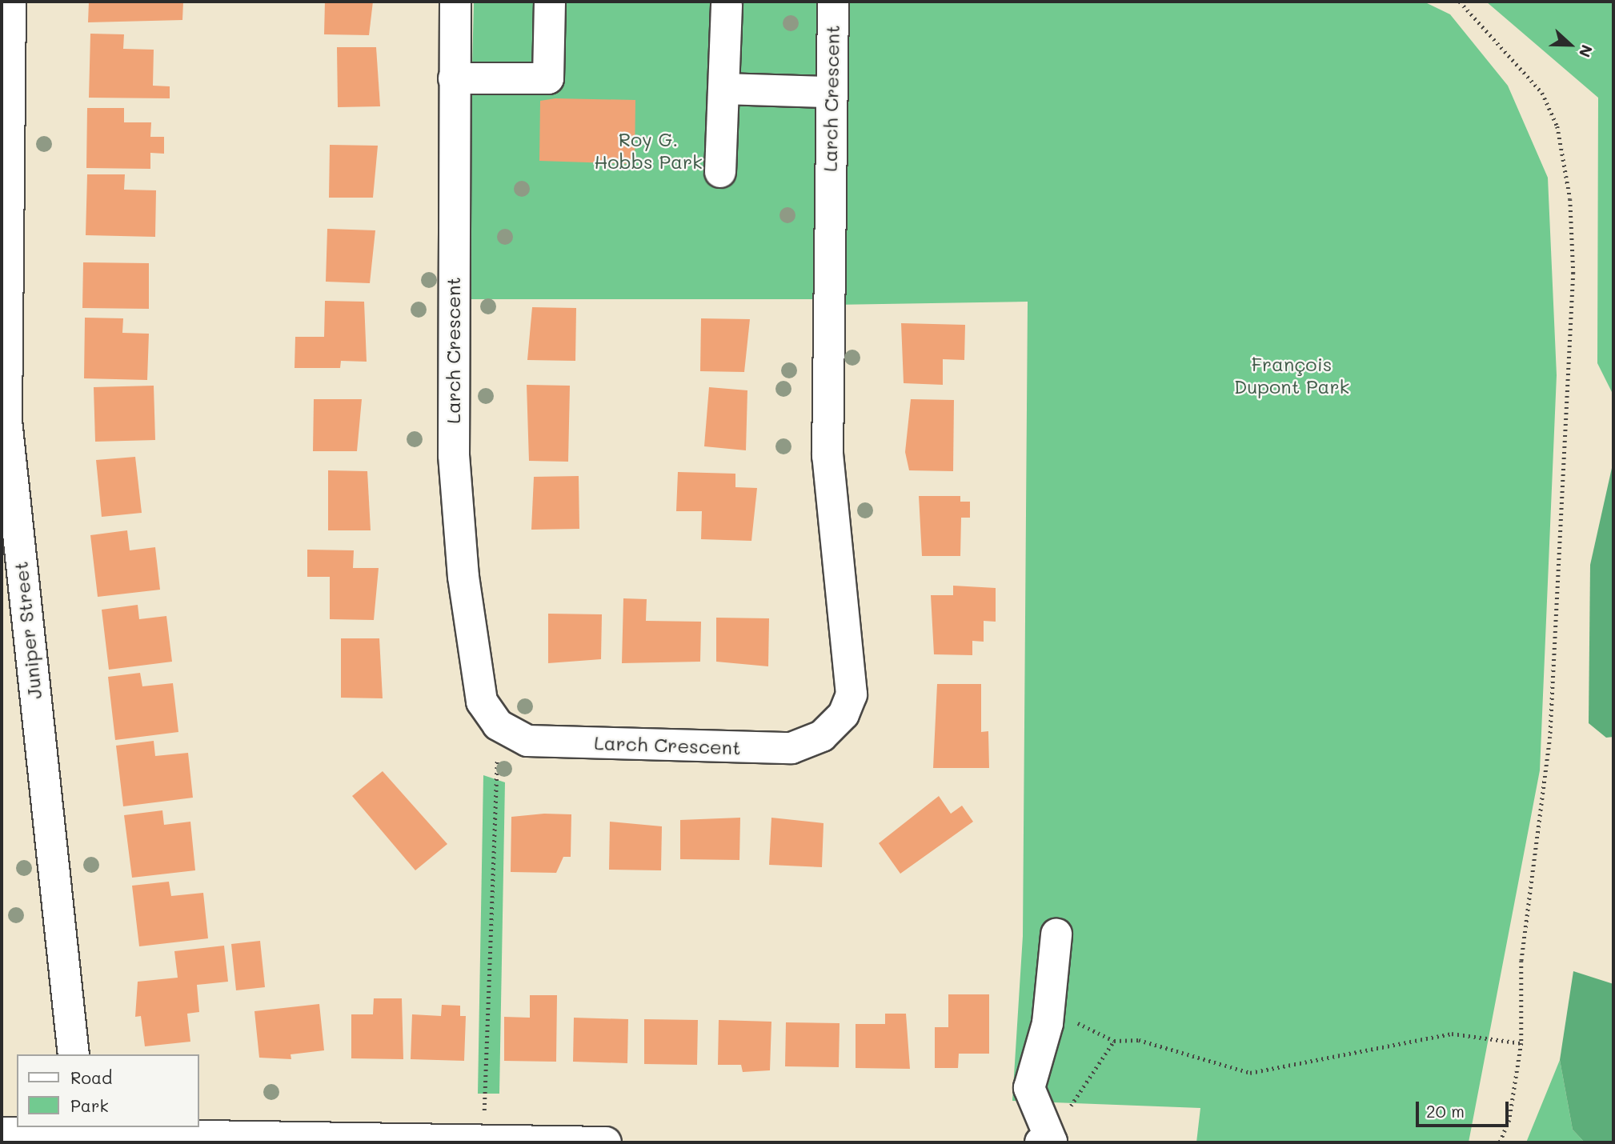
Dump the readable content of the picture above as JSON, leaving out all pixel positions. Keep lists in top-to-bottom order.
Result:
{
  "streets": {
    "street": ["Larch Crescent", "Juniper Street"]
  },
  "parks": ["Roy G. Hobbs Park", "François Dupont Park"],
  "legend": ["Road", "Park"],
  "scale_bar": "20 m",
  "north": "right"
}
